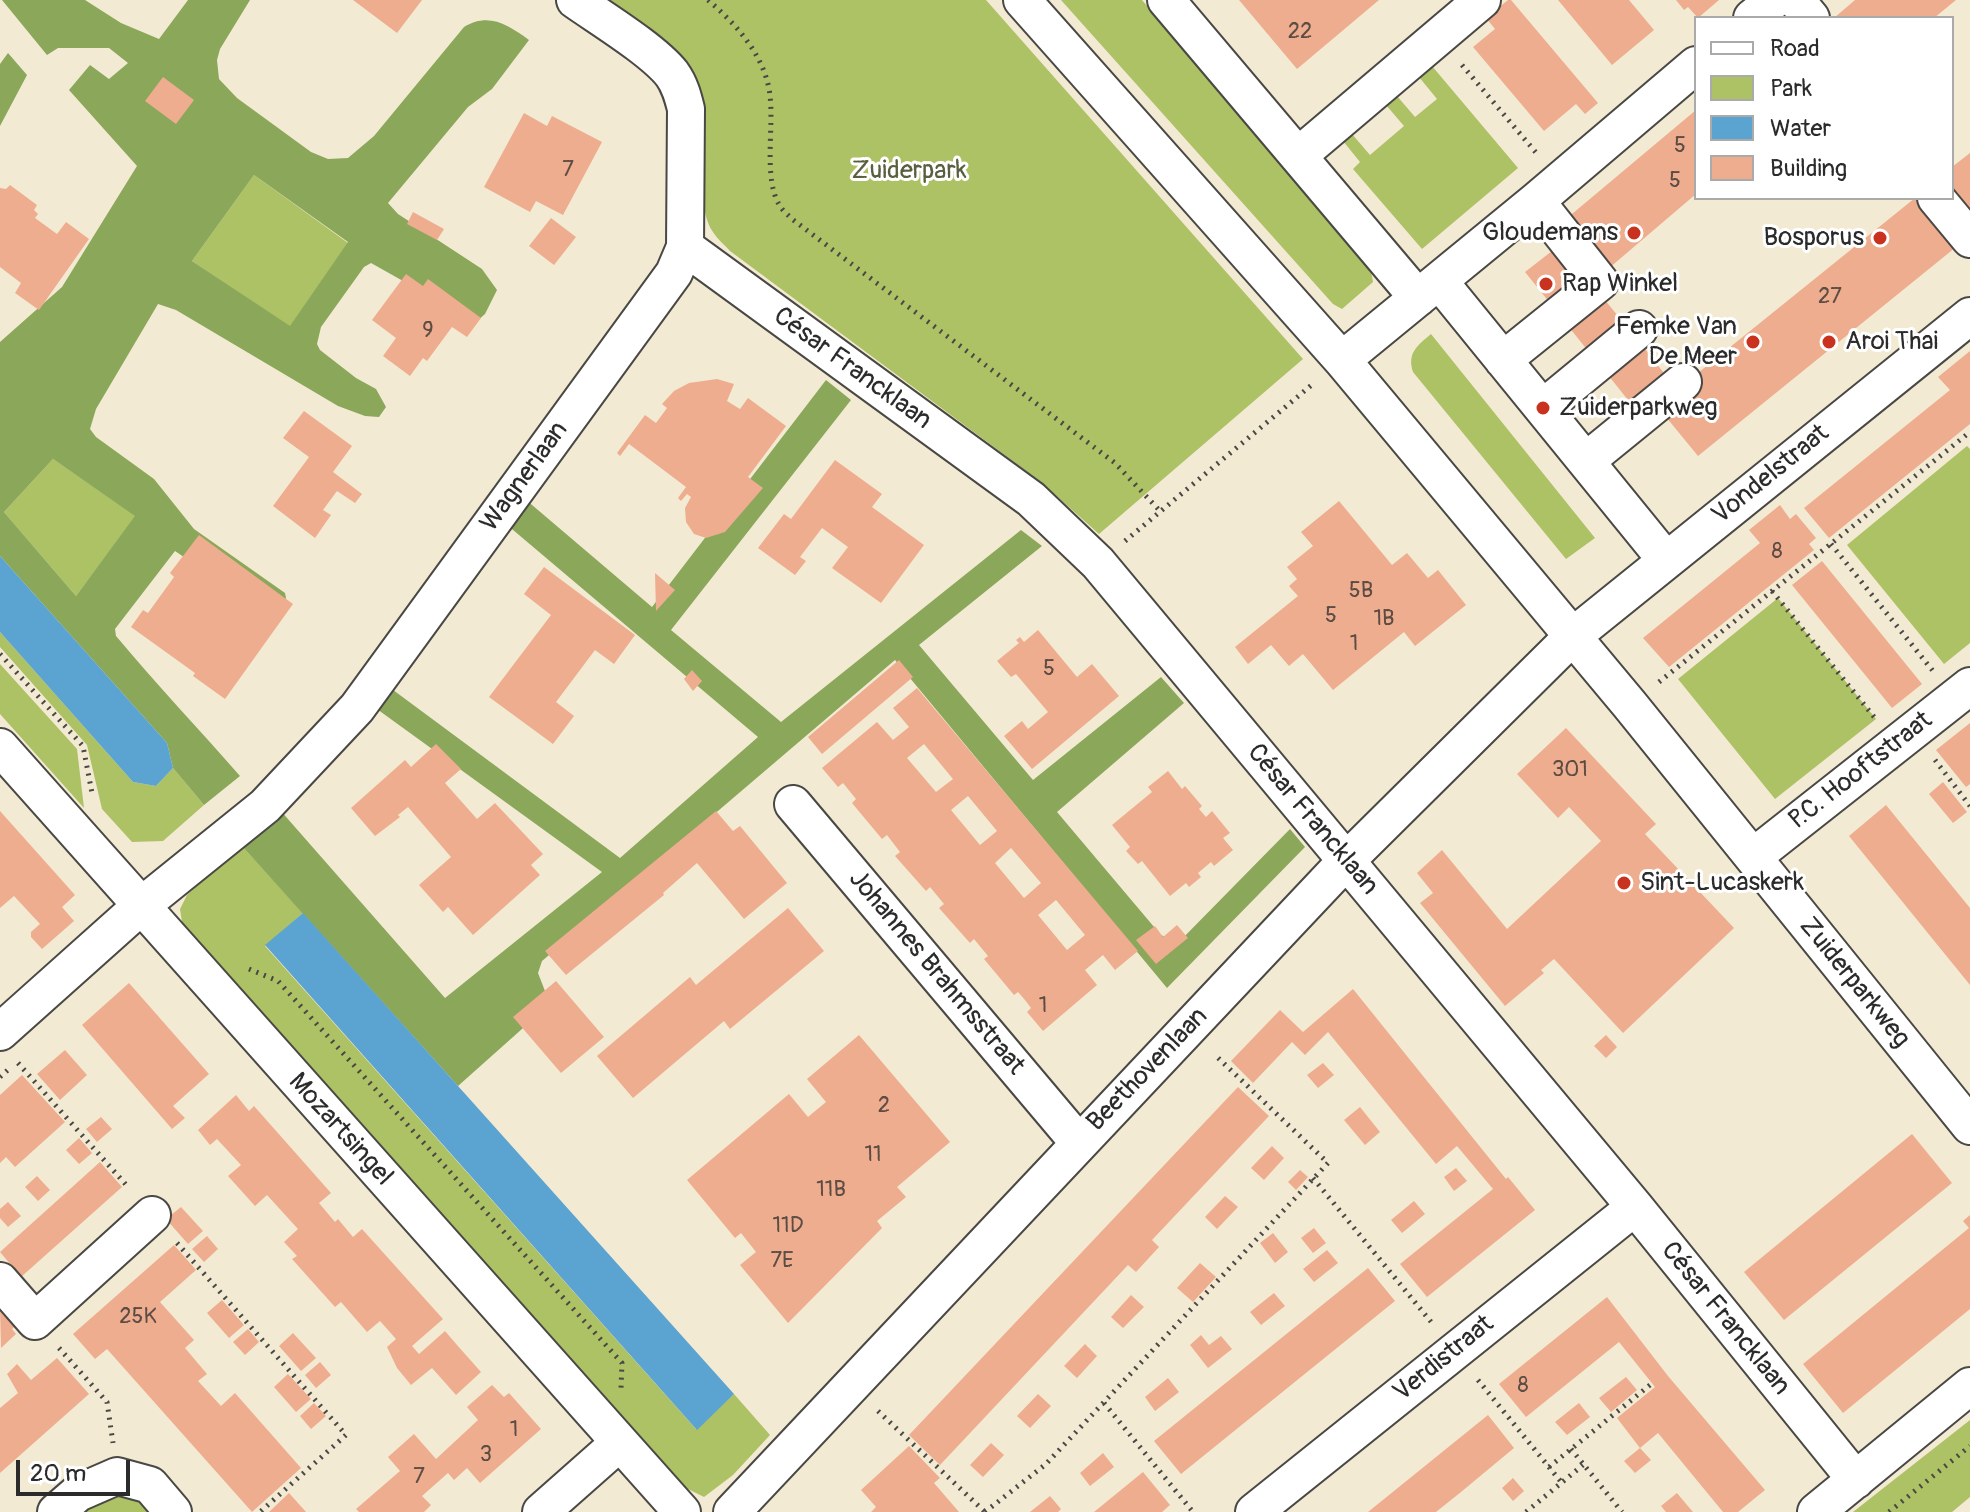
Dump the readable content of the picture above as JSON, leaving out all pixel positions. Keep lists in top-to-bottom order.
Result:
{
  "streets": {
    "street": [
      "César Francklaan",
      "Vondelstraat",
      "Wagnerlaan",
      "P.C. Hooftstraat",
      "Johannes Brahmsstraat",
      "Zuiderparkweg",
      "Beethovenlaan",
      "Mozartsingel",
      "Verdistraat"
    ]
  },
  "crossings": [
    ["César Francklaan", "Wagnerlaan"],
    ["César Francklaan", "Beethovenlaan"],
    ["César Francklaan", "Verdistraat"],
    ["Vondelstraat", "Zuiderparkweg"],
    ["Vondelstraat", "Beethovenlaan"],
    ["Wagnerlaan", "Mozartsingel"],
    ["P.C. Hooftstraat", "Zuiderparkweg"],
    ["Johannes Brahmsstraat", "Beethovenlaan"],
    ["Zuiderparkweg", "Beethovenlaan"]
  ],
  "parks": ["Zuiderpark"],
  "places": [
    "Gloudemans",
    "Bosporus",
    "Rap Winkel",
    "Femke Van De Meer",
    "Aroi Thai",
    "Zuiderparkweg",
    "Sint-Lucaskerk"
  ],
  "house_numbers": [
    "22",
    "5",
    "7",
    "5",
    "27",
    "9",
    "8",
    "5B",
    "5",
    "1B",
    "1",
    "5",
    "301",
    "1",
    "2",
    "11",
    "11B",
    "11D",
    "7E",
    "25K",
    "8",
    "1",
    "3",
    "7"
  ],
  "legend": [
    "Road",
    "Park",
    "Water",
    "Building"
  ],
  "scale_bar": "20 m"
}
